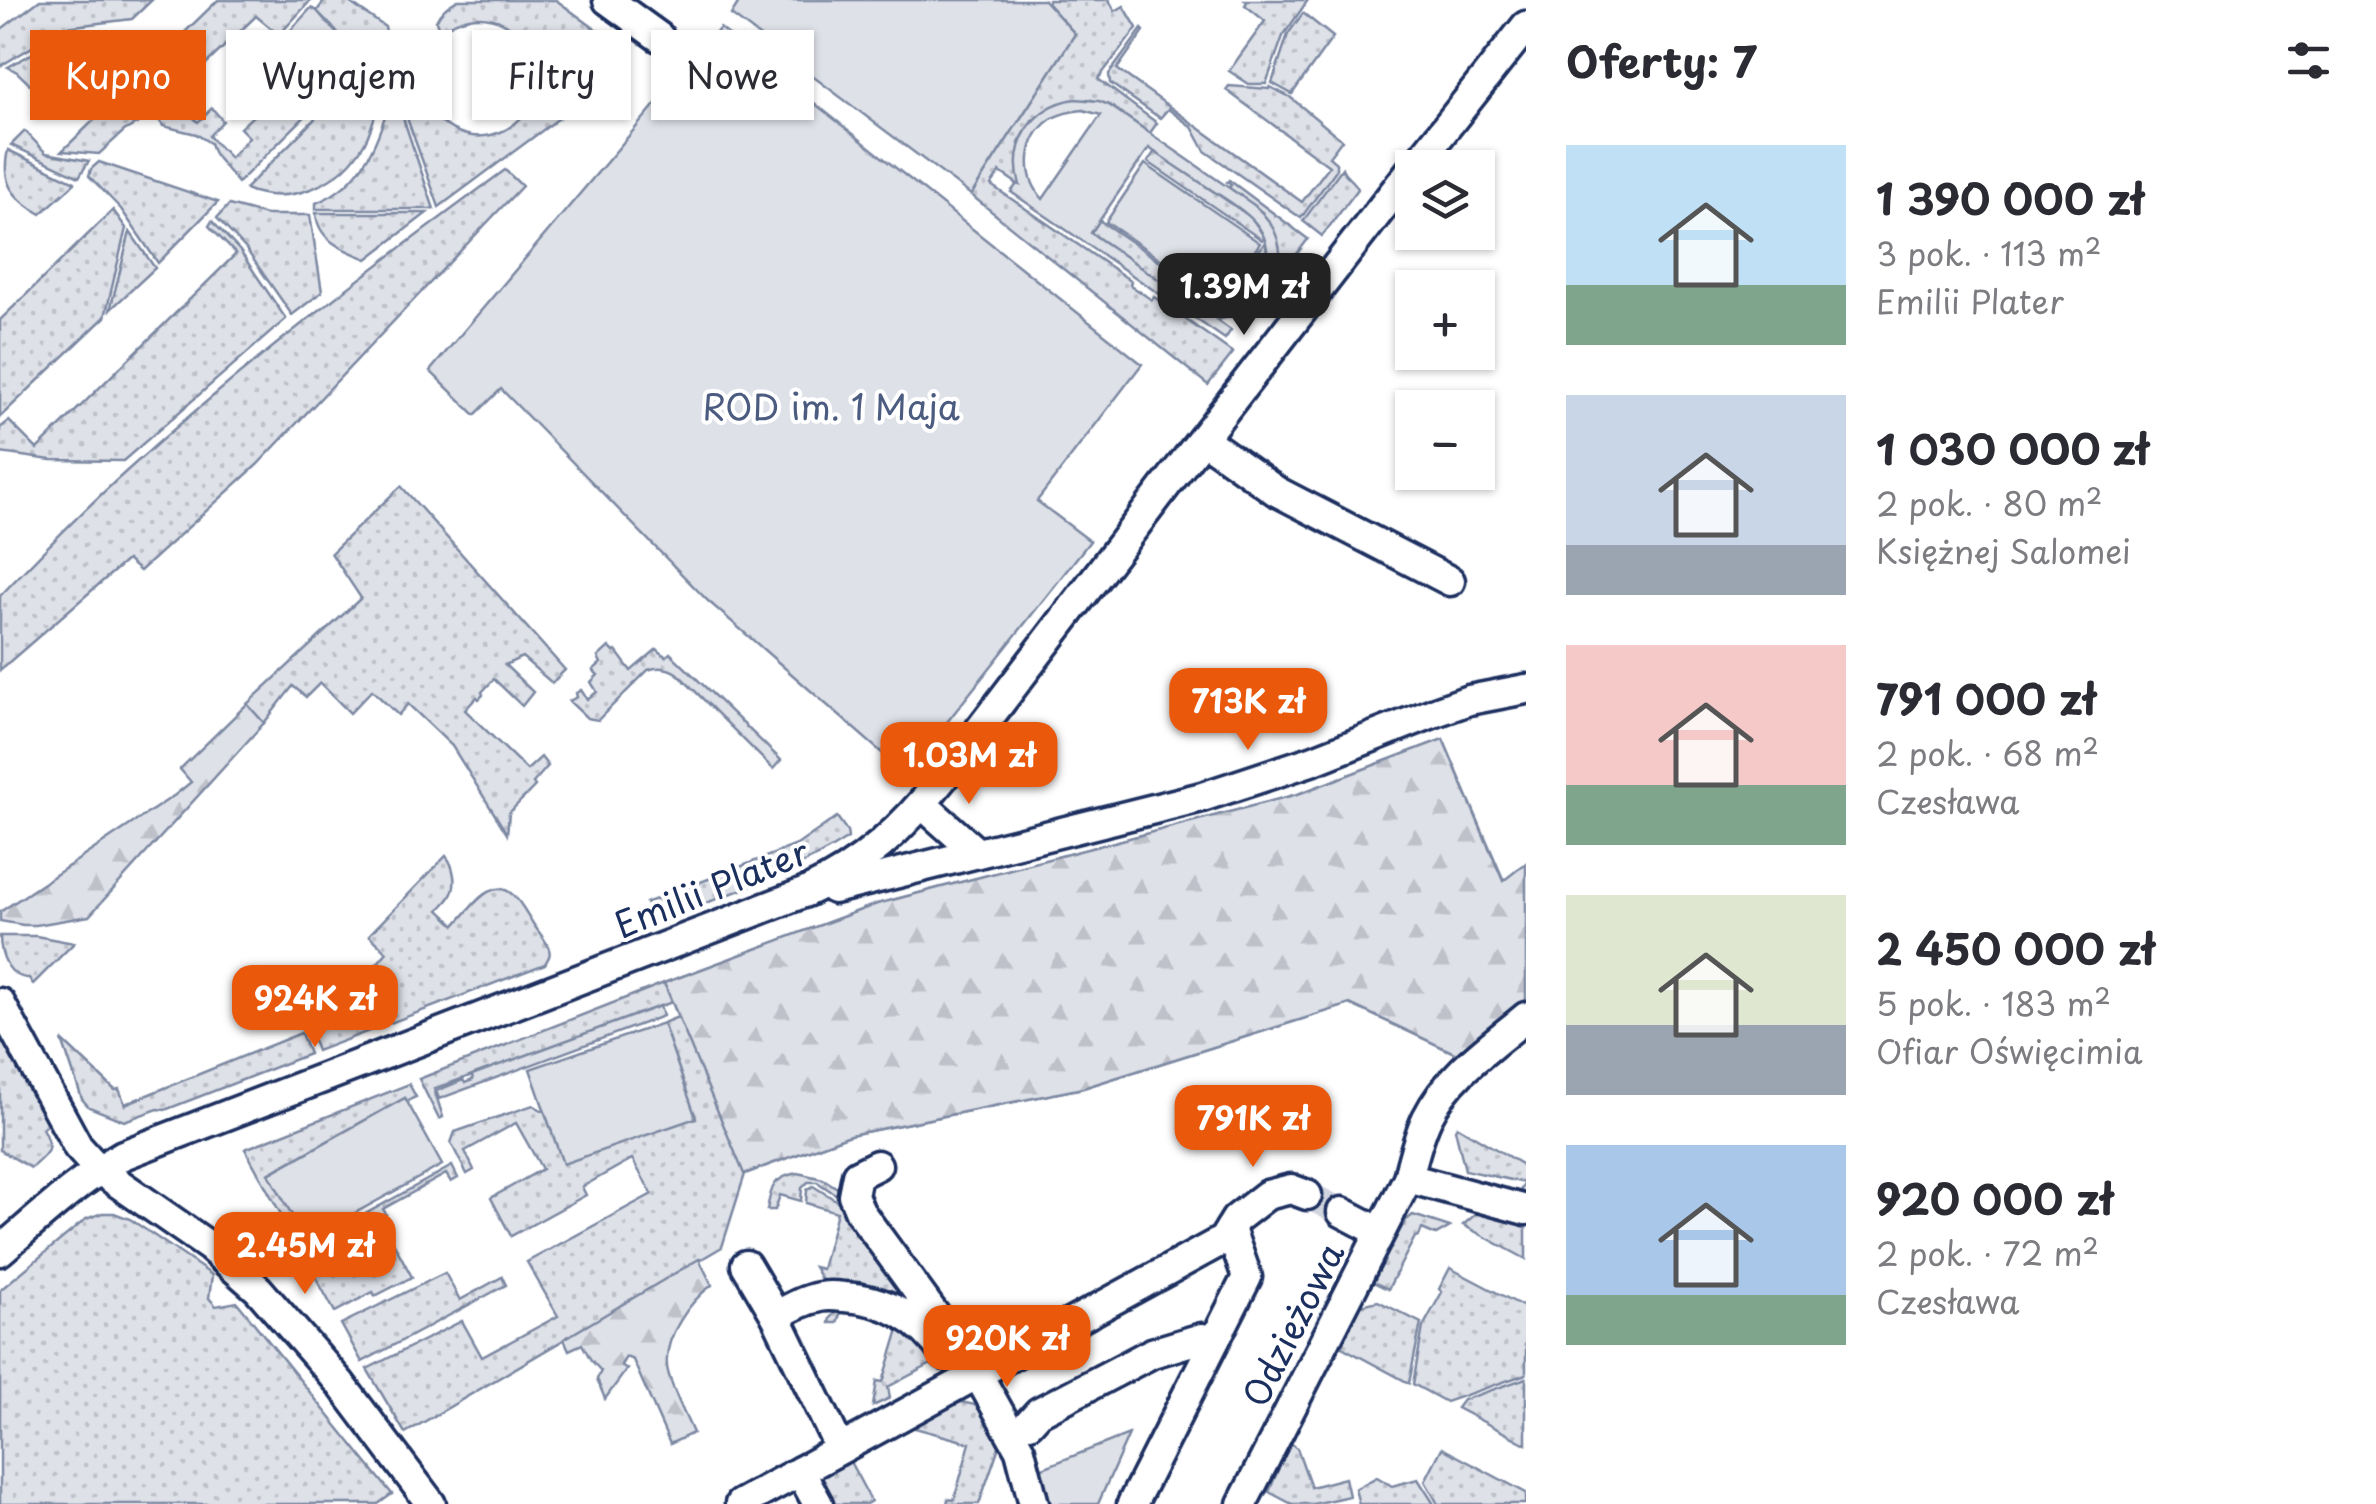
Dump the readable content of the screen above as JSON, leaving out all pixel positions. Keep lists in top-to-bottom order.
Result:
{
  "streets": {
    "street": ["Emilii Plater", "Odzieżowa"]
  },
  "parks": ["ROD im. 1 Maja"],
  "page": {
    "heading": "Oferty: 7",
    "chip": [
      "Kupno",
      "Wynajem",
      "Filtry",
      "Nowe"
    ],
    "list": [
      {
        "name": "1 390 000 zł",
        "note": "3 pok. · 113 m² · Emilii Plater"
      },
      {
        "name": "1 030 000 zł",
        "note": "2 pok. · 80 m² · Księżnej Salomei"
      },
      {
        "name": "791 000 zł",
        "note": "2 pok. · 68 m² · Czesława"
      },
      {
        "name": "2 450 000 zł",
        "note": "5 pok. · 183 m² · Ofiar Oświęcimia"
      },
      {
        "name": "920 000 zł",
        "note": "2 pok. · 72 m² · Czesława"
      }
    ],
    "map_buttons": ["+", "−"],
    "price": [
      "1.39M zł",
      "713K zł",
      "1.03M zł",
      "924K zł",
      "791K zł",
      "2.45M zł",
      "920K zł"
    ]
  }
}
